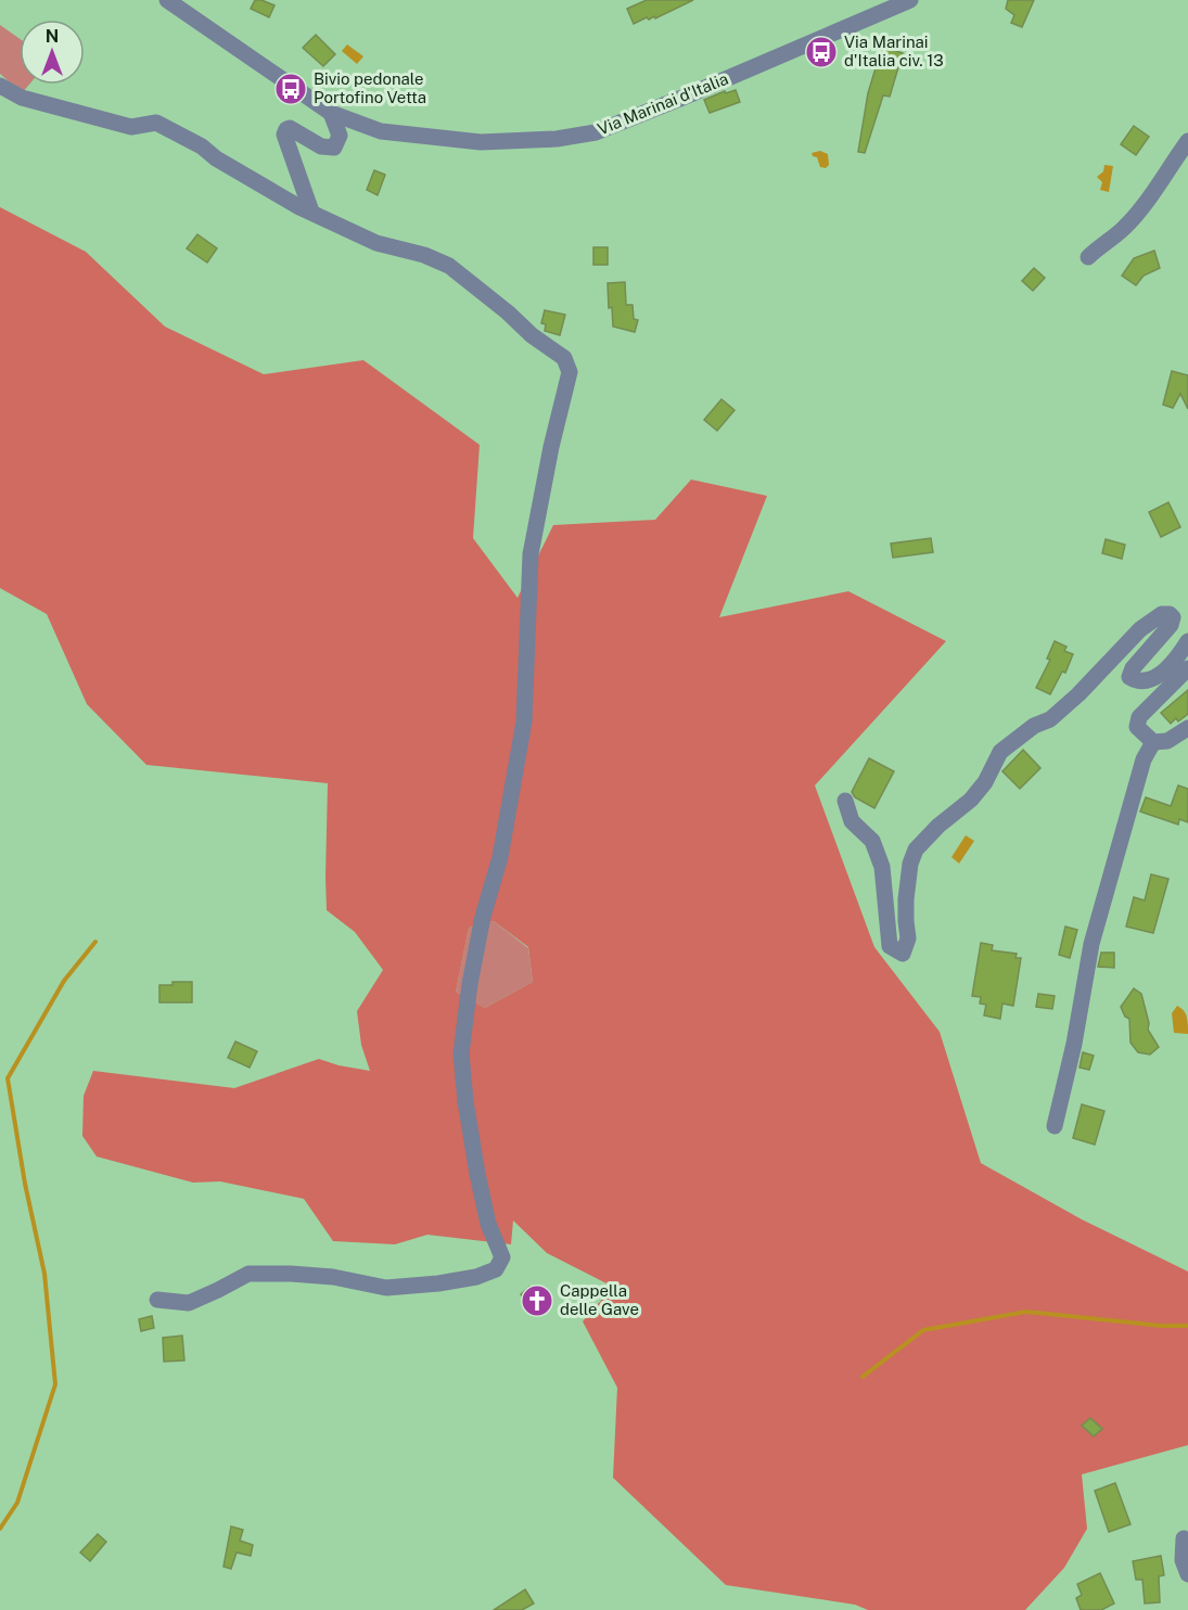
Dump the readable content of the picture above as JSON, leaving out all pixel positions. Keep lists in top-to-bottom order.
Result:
{
  "streets": {
    "street": ["Via Marinai d'Italia"]
  },
  "places": {
    "bus stop": ["Via Marinai d'Italia civ. 13", "Bivio pedonale Portofino Vetta"],
    "church": ["Cappella delle Gave"]
  },
  "north": "top"
}
